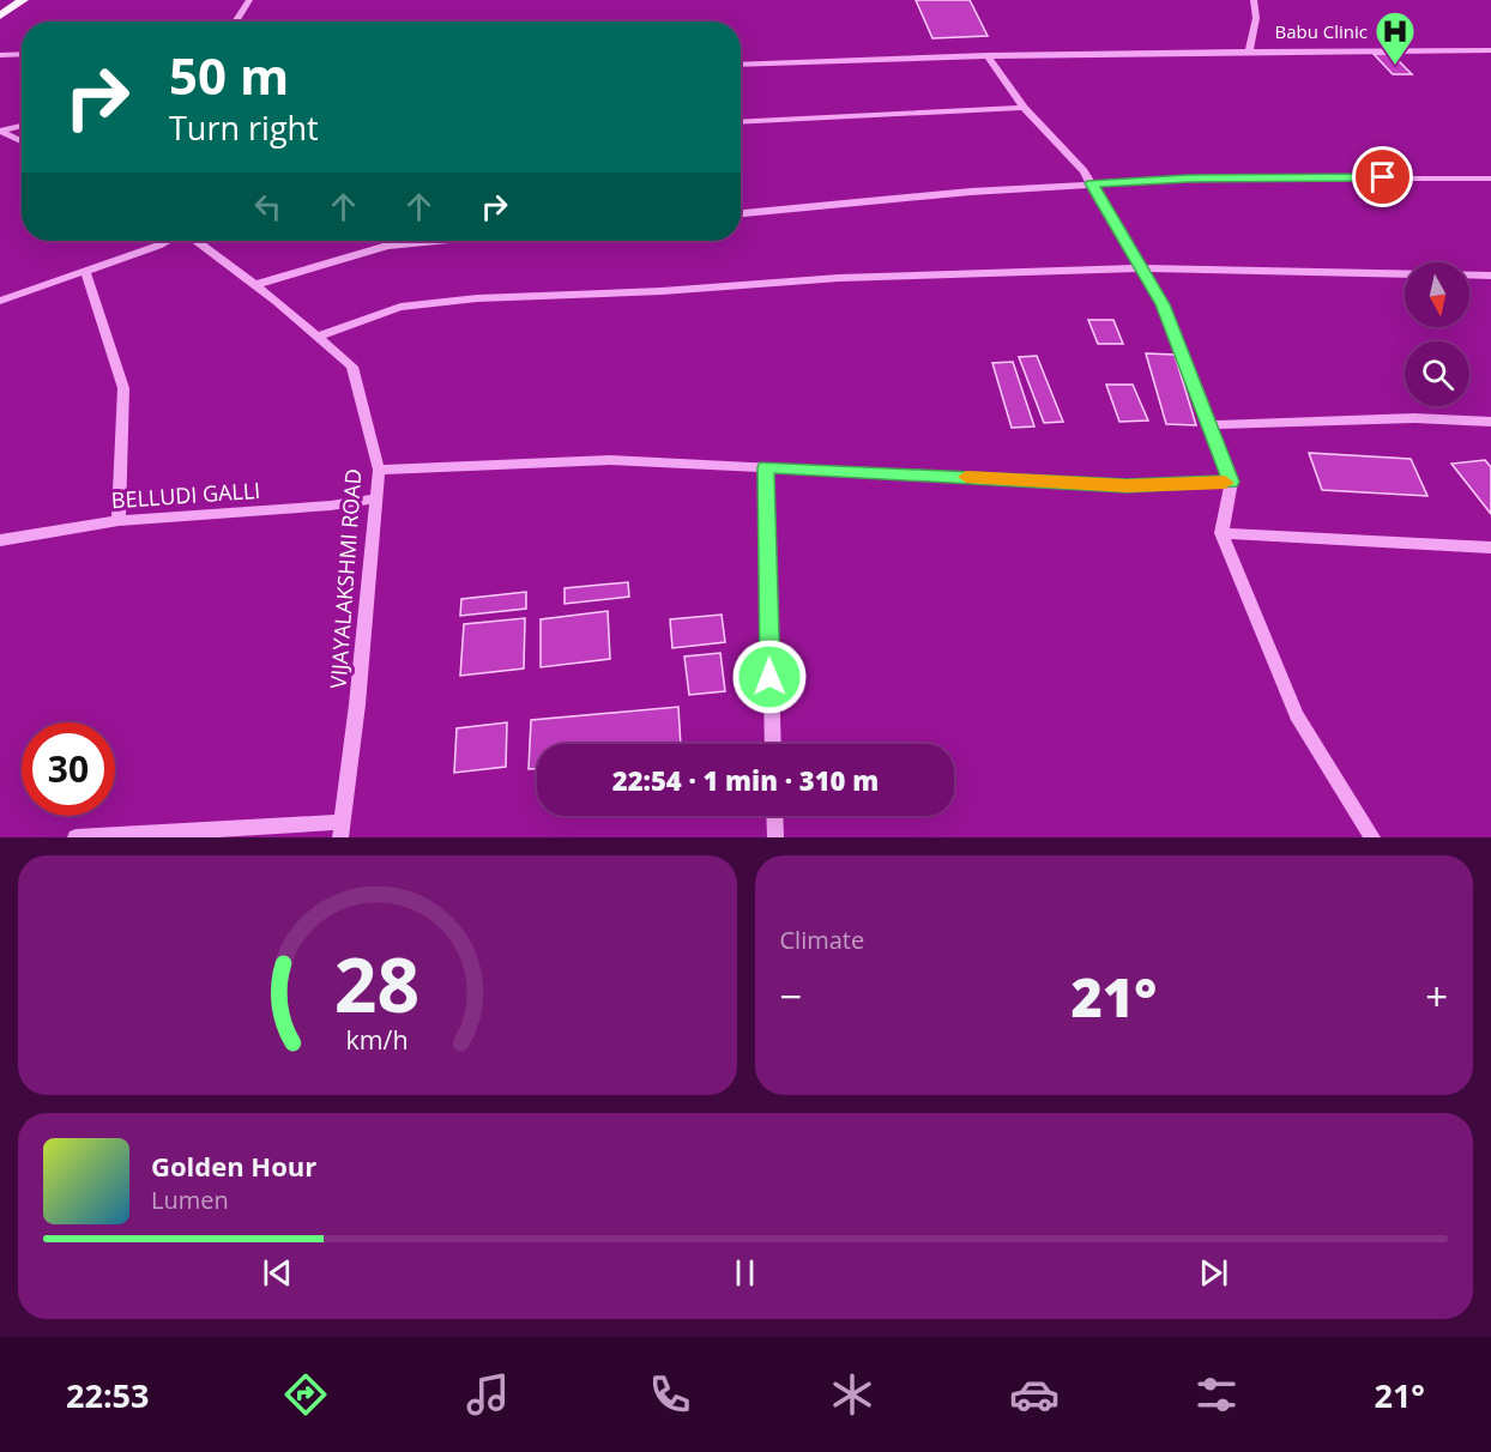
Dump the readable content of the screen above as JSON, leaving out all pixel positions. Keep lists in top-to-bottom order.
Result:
{
  "streets": {
    "street": ["BELLUDI GALLI", "VIJAYALAKSHMI ROAD"]
  },
  "crossings": [
    ["BELLUDI GALLI", "VIJAYALAKSHMI ROAD"]
  ],
  "places": {
    "hospital": ["Babu Clinic"]
  },
  "north": "bottom",
  "page": {
    "turn": ["50 m", "Turn right"],
    "limit": "30",
    "trip": "22:54 · 1 min · 310 m",
    "tile": "Climate",
    "heat": ["−", "21°", "+"],
    "song": ["Golden Hour", "Lumen"],
    "tabs": ["22:53", "21°"],
    "gauge": ["28", "km/h"]
  }
}
